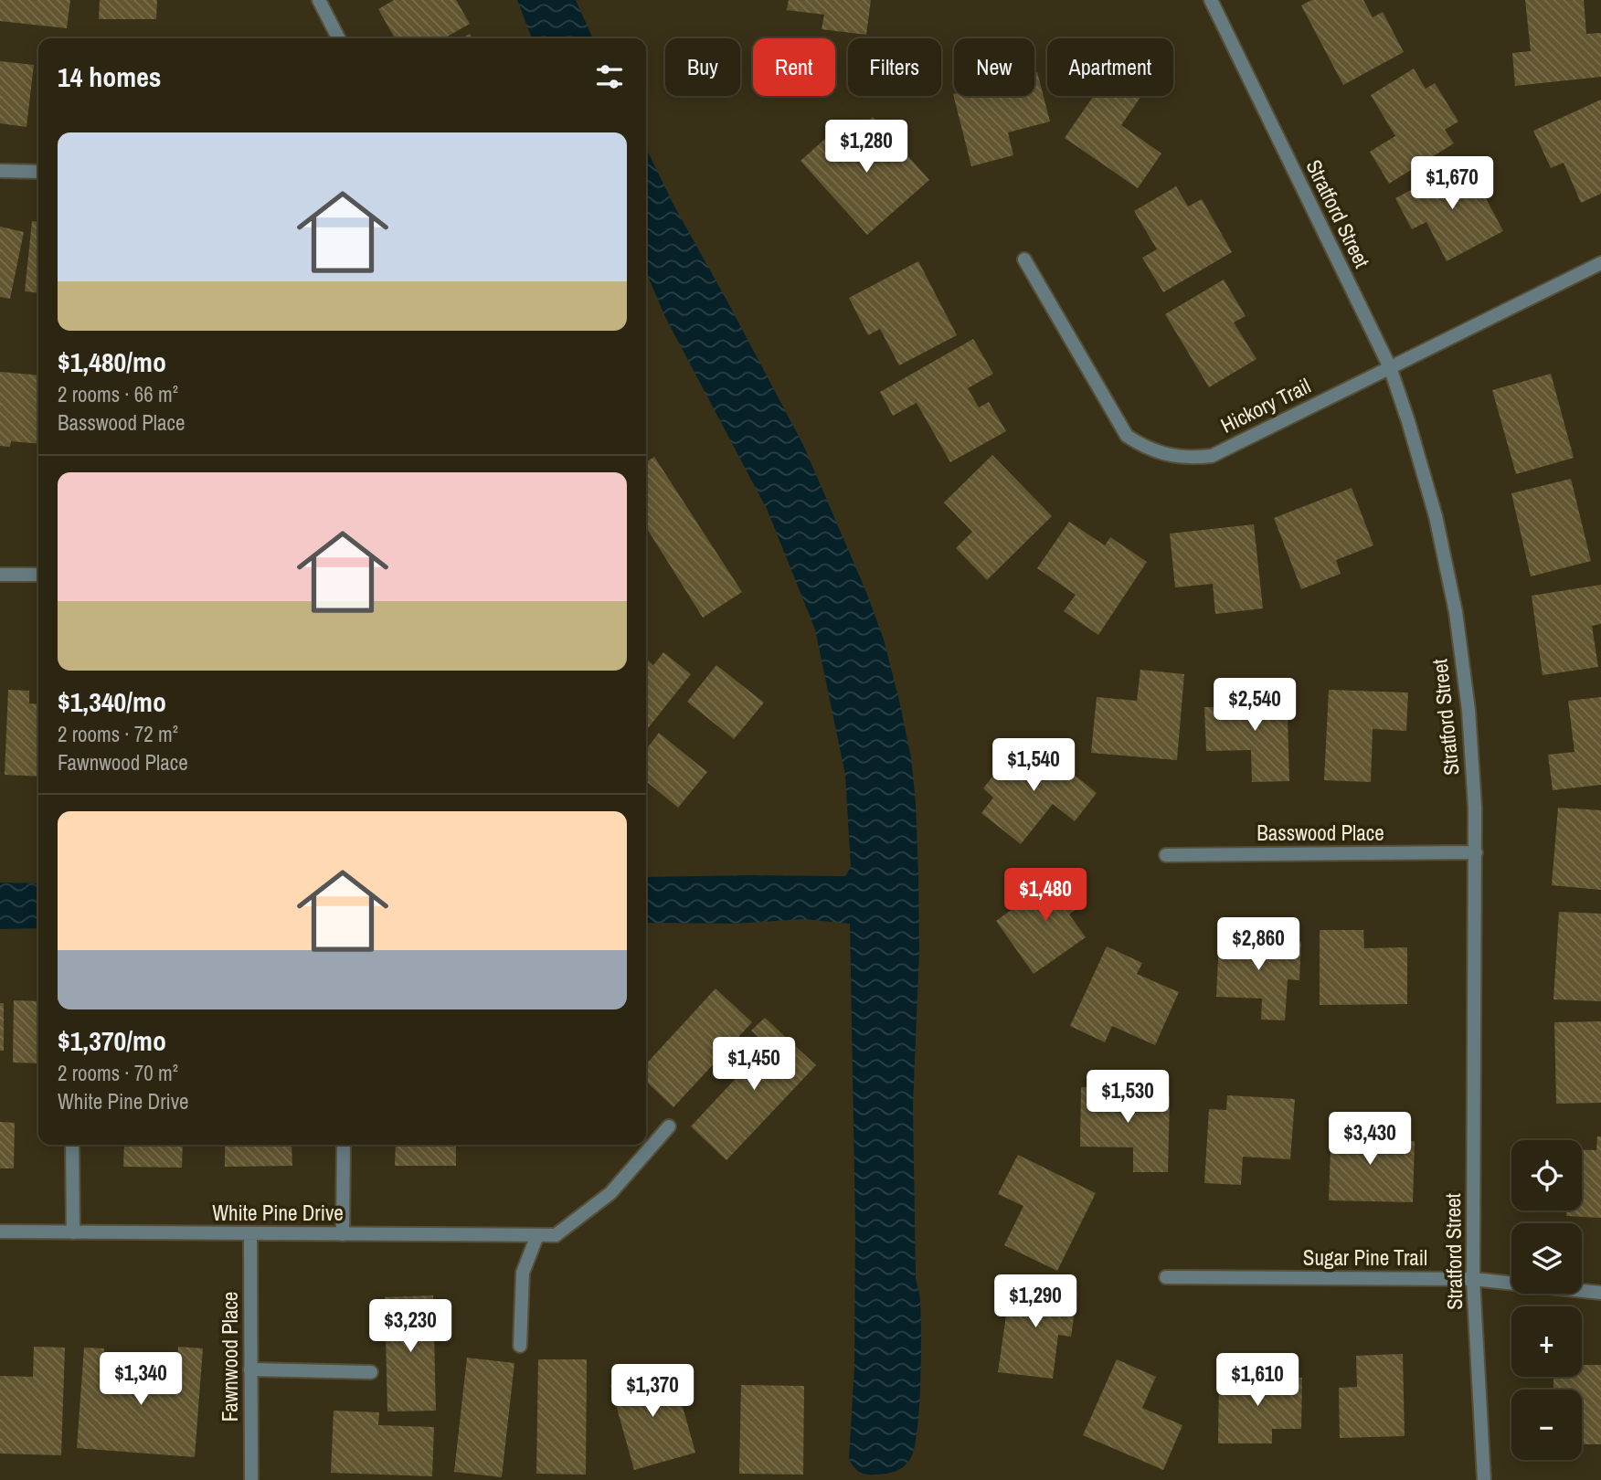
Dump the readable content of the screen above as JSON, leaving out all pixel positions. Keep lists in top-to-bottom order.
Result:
{
  "streets": {
    "street": [
      "Stratford Street",
      "Hickory Trail",
      "Basswood Place",
      "White Pine Drive",
      "Sugar Pine Trail",
      "Fawnwood Place"
    ]
  },
  "crossings": [
    ["Stratford Street", "Hickory Trail"],
    ["Stratford Street", "Basswood Place"],
    ["Stratford Street", "Sugar Pine Trail"],
    ["White Pine Drive", "Fawnwood Place"]
  ],
  "page": {
    "chip": [
      "Buy",
      "Rent",
      "Filters",
      "New",
      "Apartment"
    ],
    "heading": "14 homes",
    "list": [
      {
        "name": "$1,480/mo",
        "note": "2 rooms · 66 m² · Basswood Place"
      },
      {
        "name": "$1,340/mo",
        "note": "2 rooms · 72 m² · Fawnwood Place"
      },
      {
        "name": "$1,370/mo",
        "note": "2 rooms · 70 m² · White Pine Drive"
      }
    ],
    "price": [
      "$1,280",
      "$1,670",
      "$2,540",
      "$1,540",
      "$1,480",
      "$2,860",
      "$1,450",
      "$1,530",
      "$3,430",
      "$1,290",
      "$3,230",
      "$1,340",
      "$1,610",
      "$1,370"
    ],
    "map_buttons": ["+", "−"]
  }
}
